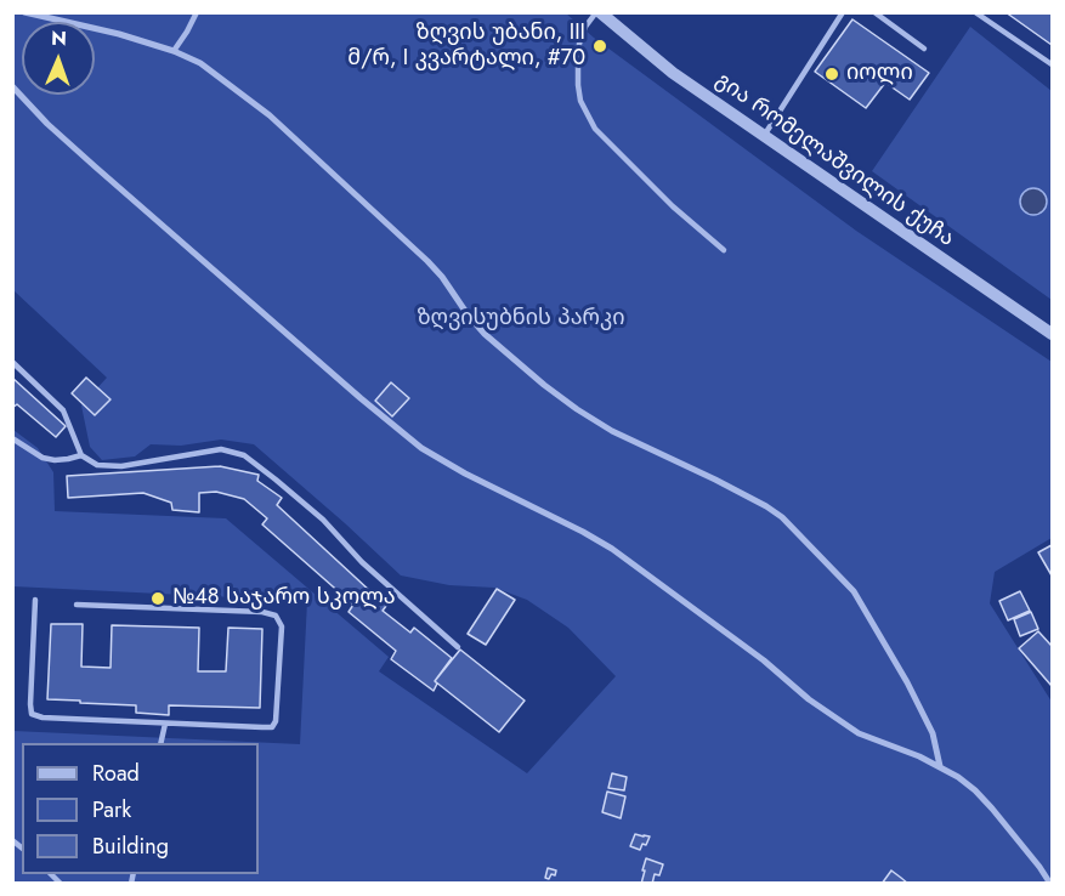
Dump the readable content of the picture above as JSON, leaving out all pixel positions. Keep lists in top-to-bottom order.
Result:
{
  "streets": {
    "street": ["გია რომელაშვილის ქუჩა"]
  },
  "parks": ["ზღვისუბნის პარკი"],
  "places": ["ზღვის უბანი, III მ/რ, I კვარტალი, #70", "იოლი", "№48 საჯარო სკოლა"],
  "legend": ["Road", "Park", "Building"],
  "north": "top"
}
